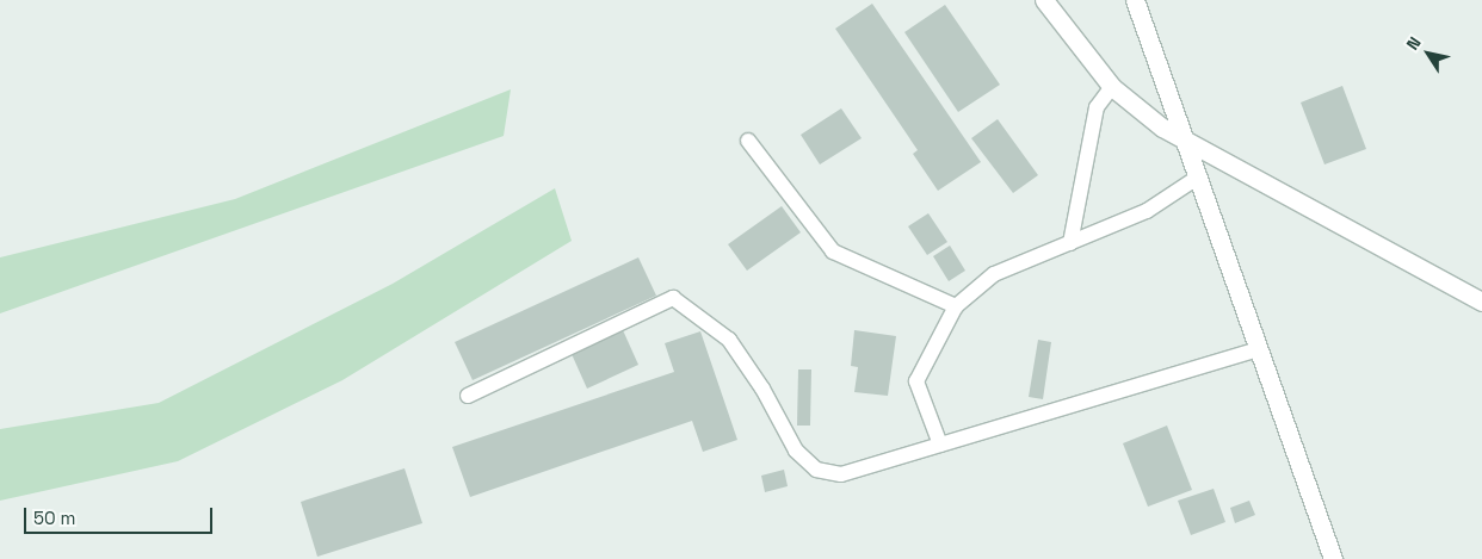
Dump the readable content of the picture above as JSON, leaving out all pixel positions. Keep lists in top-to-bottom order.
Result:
{
  "scale_bar": "50 m",
  "north": "top left"
}
